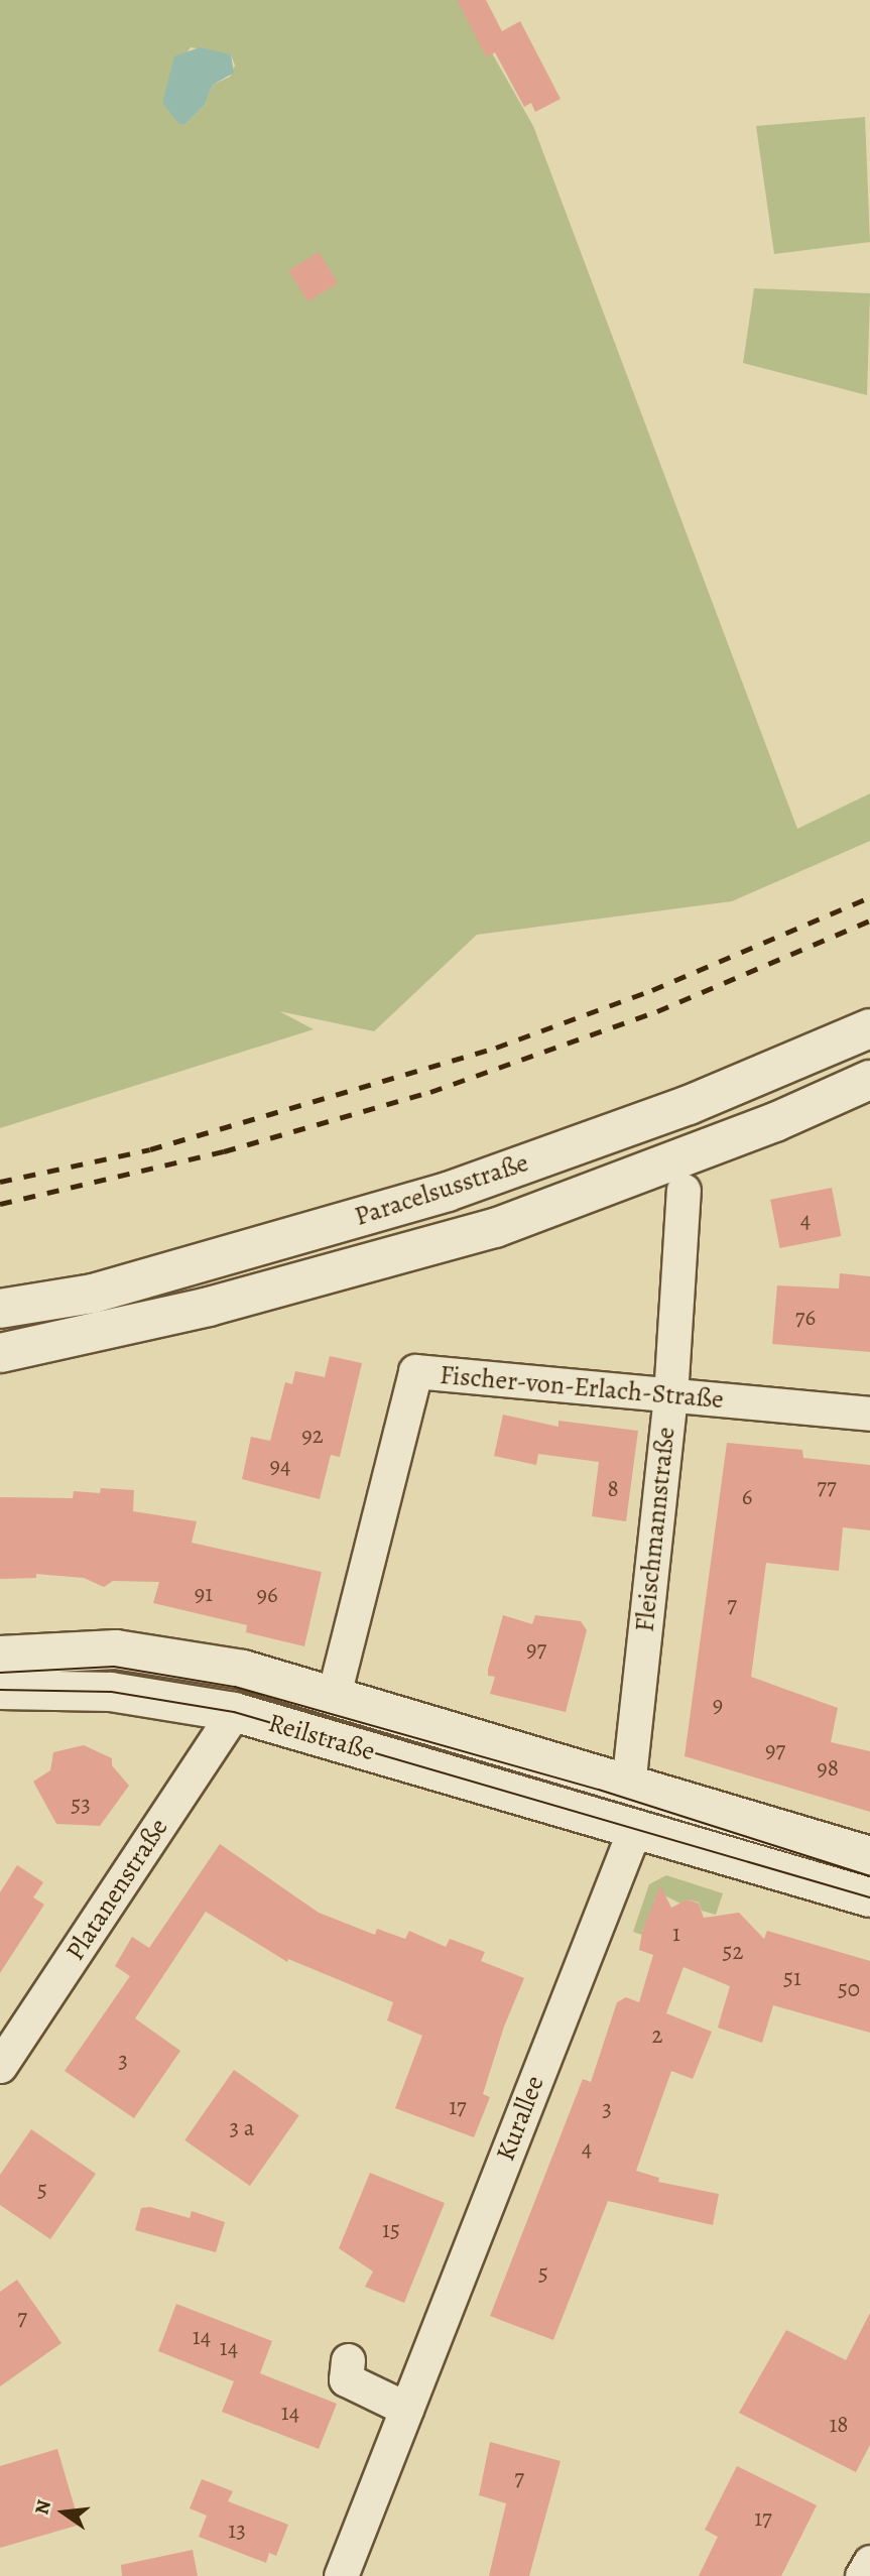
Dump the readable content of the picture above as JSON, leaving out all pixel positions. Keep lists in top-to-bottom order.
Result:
{
  "streets": {
    "street": [
      "Paracelsusstraße",
      "Fischer-von-Erlach-Straße",
      "Fleischmannstraße",
      "Reilstraße",
      "Platanenstraße",
      "Kurallee"
    ]
  },
  "crossings": [
    ["Paracelsusstraße", "Fleischmannstraße"],
    ["Fischer-von-Erlach-Straße", "Fleischmannstraße"],
    ["Fischer-von-Erlach-Straße", "Reilstraße"],
    ["Fleischmannstraße", "Reilstraße"],
    ["Reilstraße", "Platanenstraße"],
    ["Reilstraße", "Kurallee"]
  ],
  "house_numbers": [
    "4",
    "76",
    "92",
    "94",
    "77",
    "8",
    "6",
    "91",
    "96",
    "7",
    "97",
    "9",
    "97",
    "98",
    "53",
    "1",
    "52",
    "51",
    "50",
    "2",
    "3",
    "17",
    "3",
    "3 a",
    "4",
    "5",
    "15",
    "5",
    "7",
    "14",
    "14",
    "14",
    "18",
    "7",
    "17",
    "13"
  ],
  "north": "left"
}
